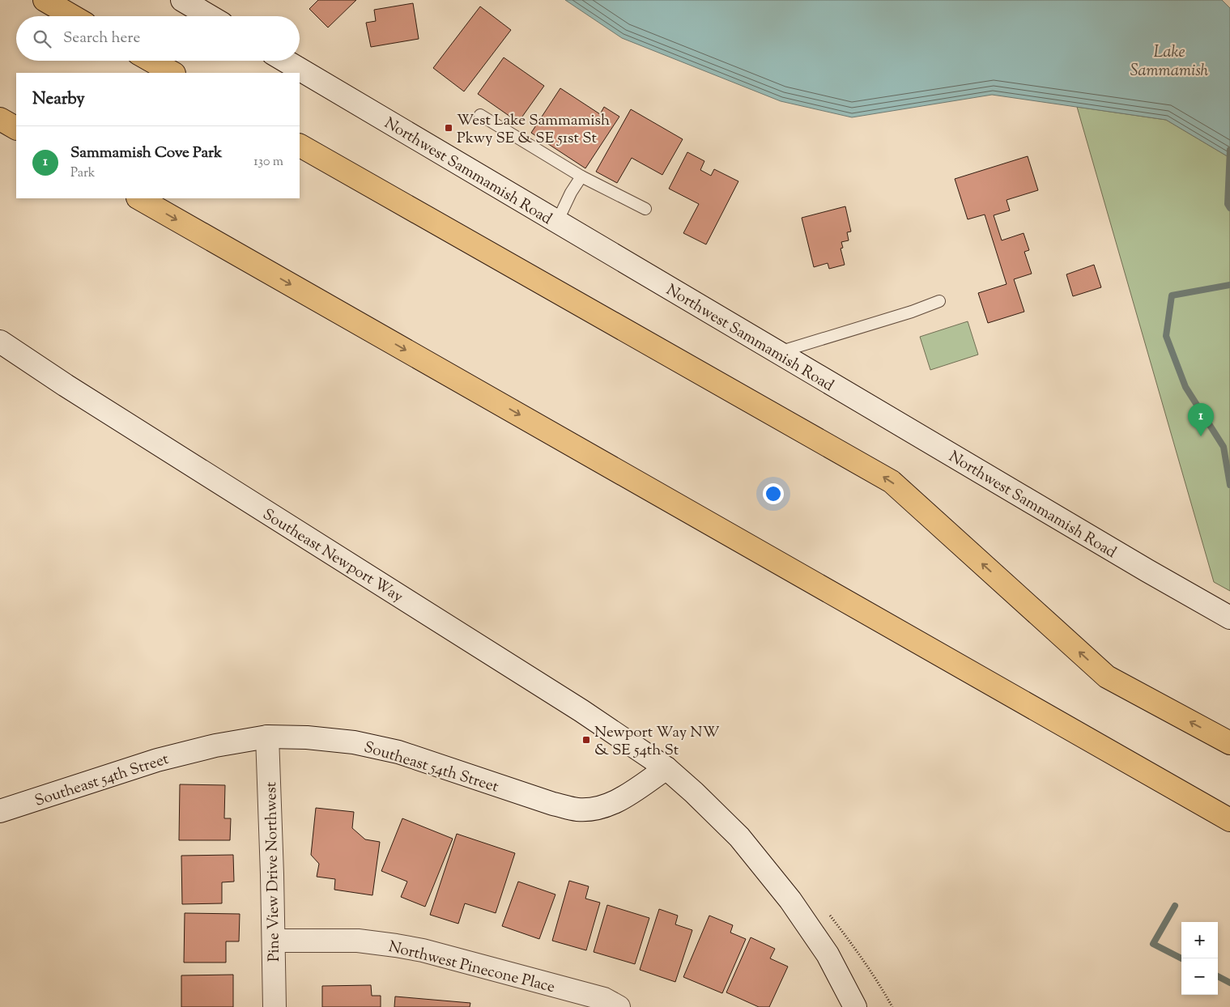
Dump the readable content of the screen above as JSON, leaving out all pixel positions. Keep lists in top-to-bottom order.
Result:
{
  "streets": {
    "street": [
      "Northwest Sammamish Road",
      "Southeast Newport Way",
      "Southeast 54th Street",
      "Pine View Drive Northwest",
      "Northwest Pinecone Place"
    ]
  },
  "crossings": [
    ["Southeast Newport Way", "Southeast 54th Street"],
    ["Southeast 54th Street", "Pine View Drive Northwest"],
    ["Pine View Drive Northwest", "Northwest Pinecone Place"]
  ],
  "water": ["Lake Sammamish"],
  "places": {
    "transit": ["West Lake Sammamish Pkwy SE & SE 51st St", "Newport Way NW & SE 54th St"]
  },
  "page": {
    "search": "Search here",
    "heading": "Nearby",
    "list": [
      {
        "mark": "1",
        "name": "Sammamish Cove Park",
        "note": "Park",
        "value": "130 m"
      }
    ],
    "pins": "1",
    "map_buttons": ["+", "−"]
  }
}
